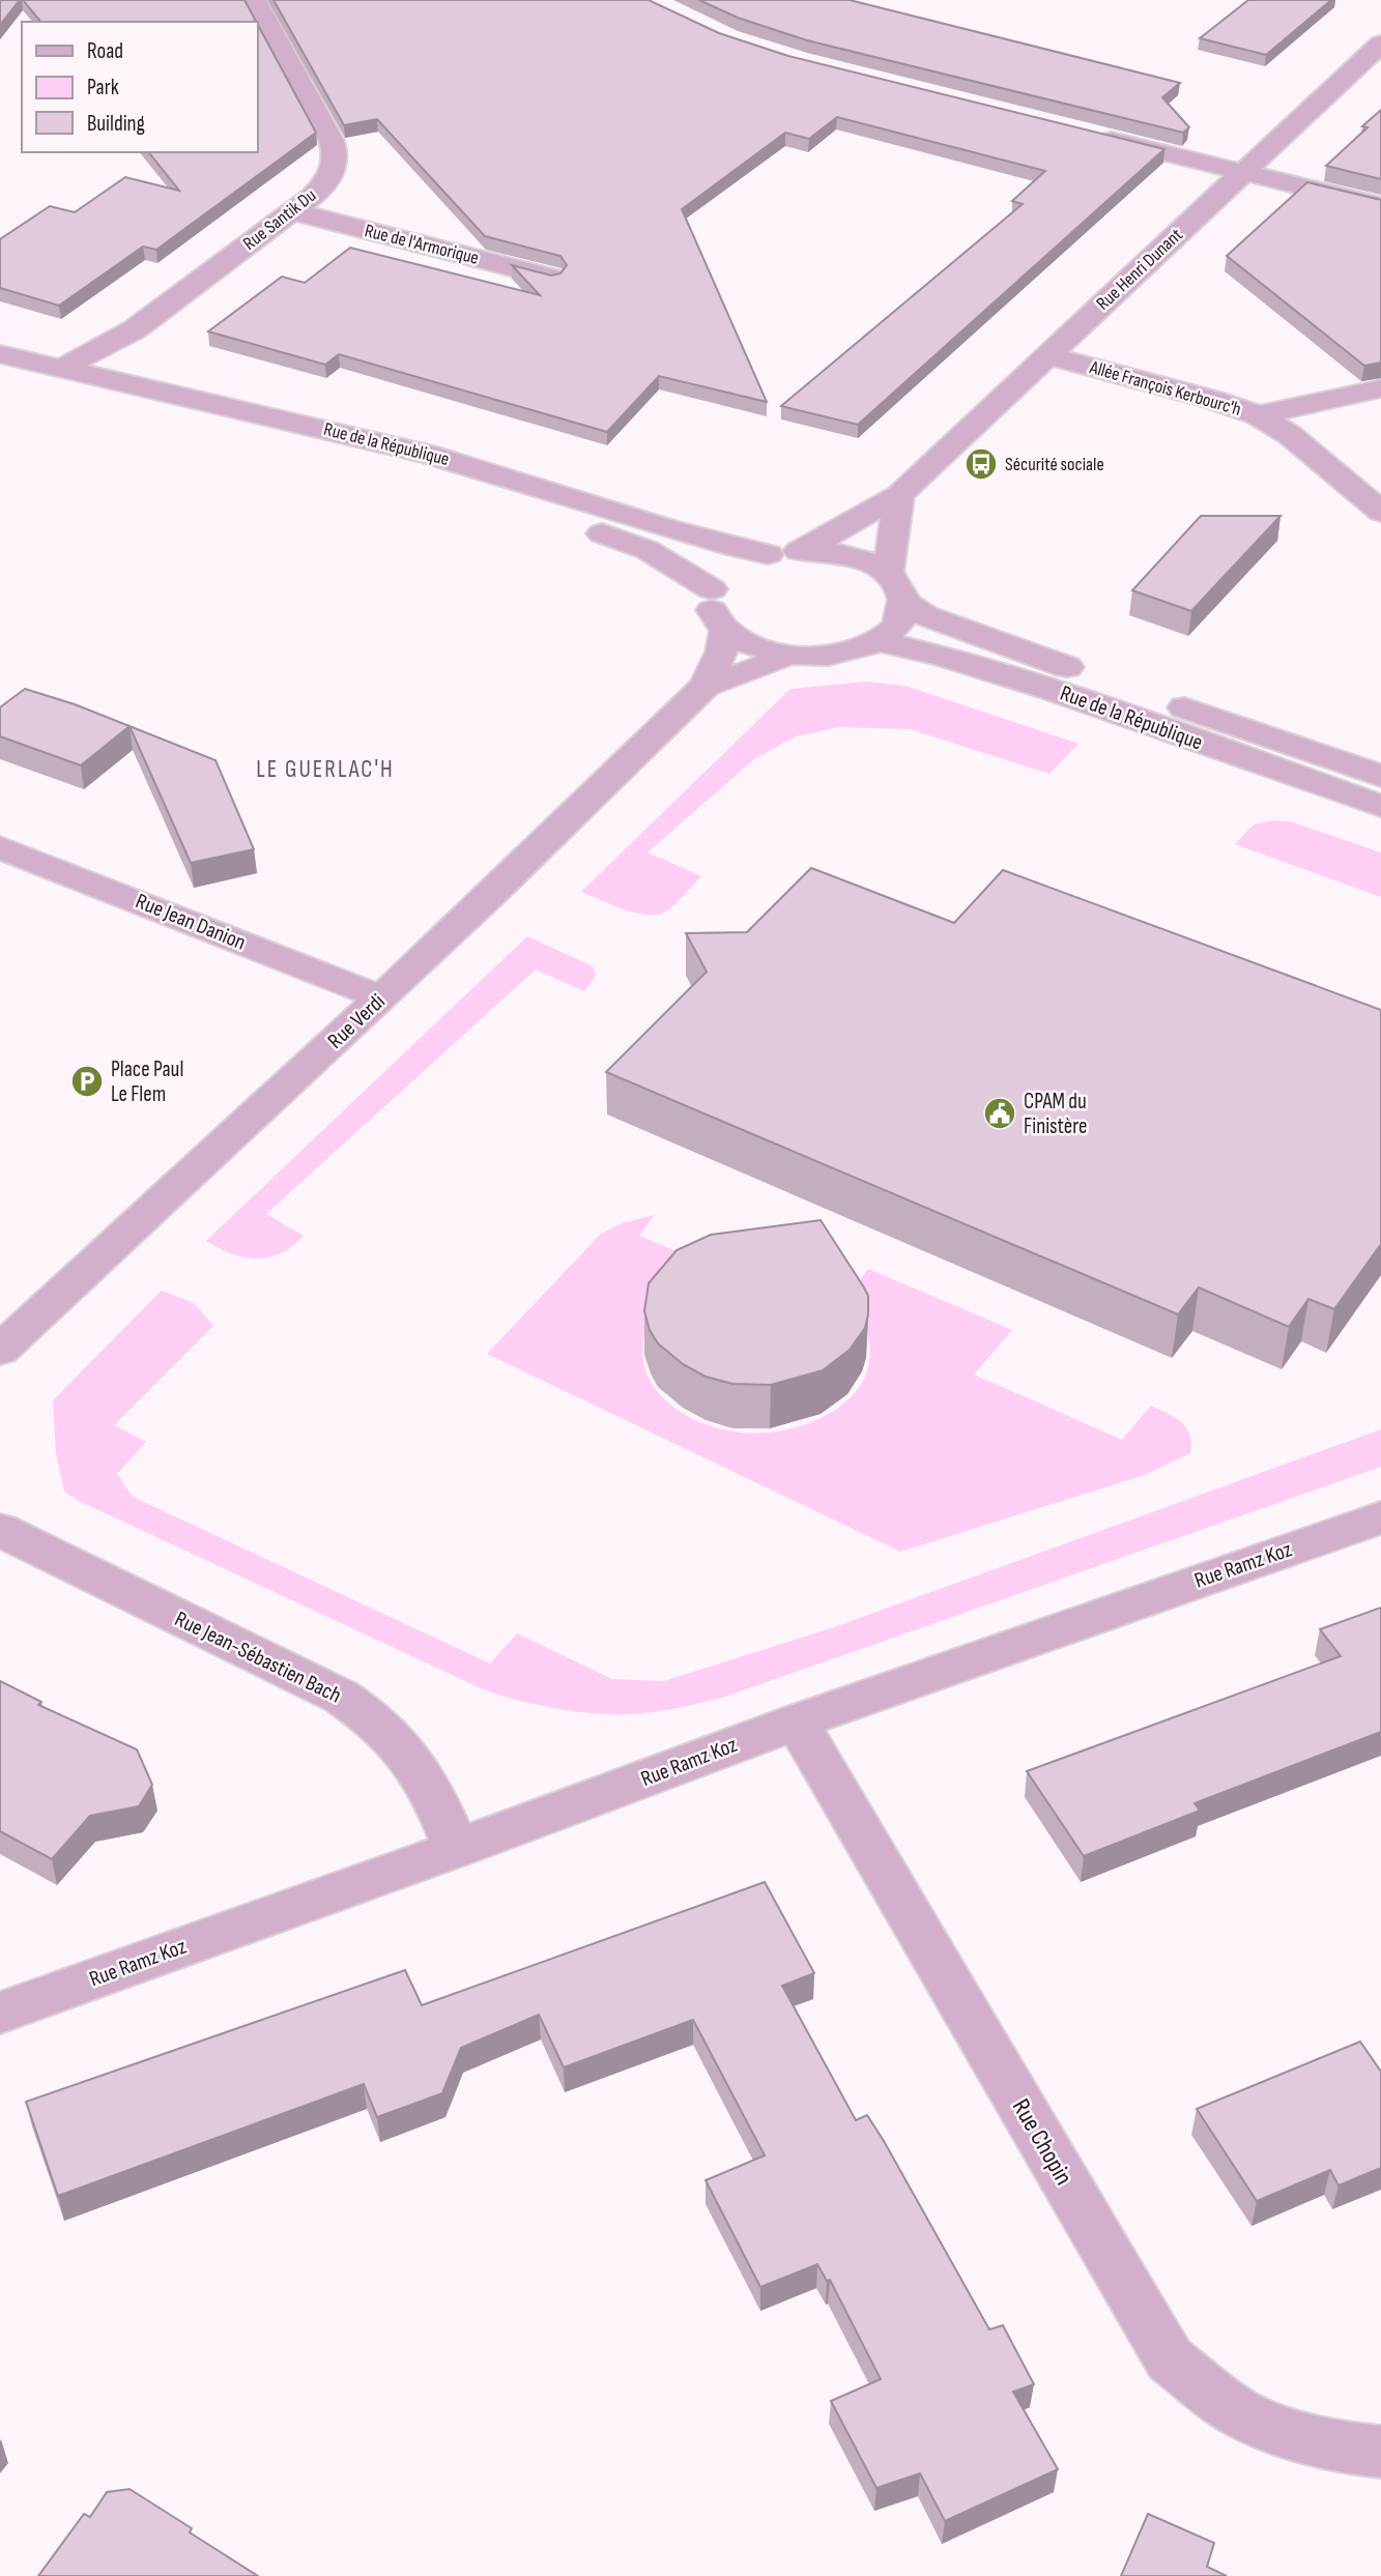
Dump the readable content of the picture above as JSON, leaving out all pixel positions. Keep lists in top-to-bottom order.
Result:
{
  "streets": {
    "street": [
      "Rue Santik Du",
      "Rue de l'Armorique",
      "Rue Henri Dunant",
      "Allée François Kerbourc'h",
      "Rue de la République",
      "Rue Jean Danion",
      "Rue Verdi",
      "Rue Ramz Koz",
      "Rue Jean-Sébastien Bach",
      "Rue Chopin"
    ]
  },
  "crossings": [
    ["Rue Santik Du", "Rue de l'Armorique"],
    ["Rue Santik Du", "Rue de la République"],
    ["Rue Henri Dunant", "Allée François Kerbourc'h"],
    ["Rue Henri Dunant", "Rue de la République"],
    ["Rue Henri Dunant", "Rue Verdi"],
    ["Rue de la République", "Rue Verdi"],
    ["Rue Jean Danion", "Rue Verdi"],
    ["Rue Ramz Koz", "Rue Jean-Sébastien Bach"],
    ["Rue Ramz Koz", "Rue Chopin"]
  ],
  "districts": ["LE GUERLAC'H"],
  "places": {
    "bus stop": ["Sécurité sociale"],
    "parking": ["Place Paul Le Flem"],
    "public building": ["CPAM du Finistère"]
  },
  "legend": ["Road", "Park", "Building"]
}
